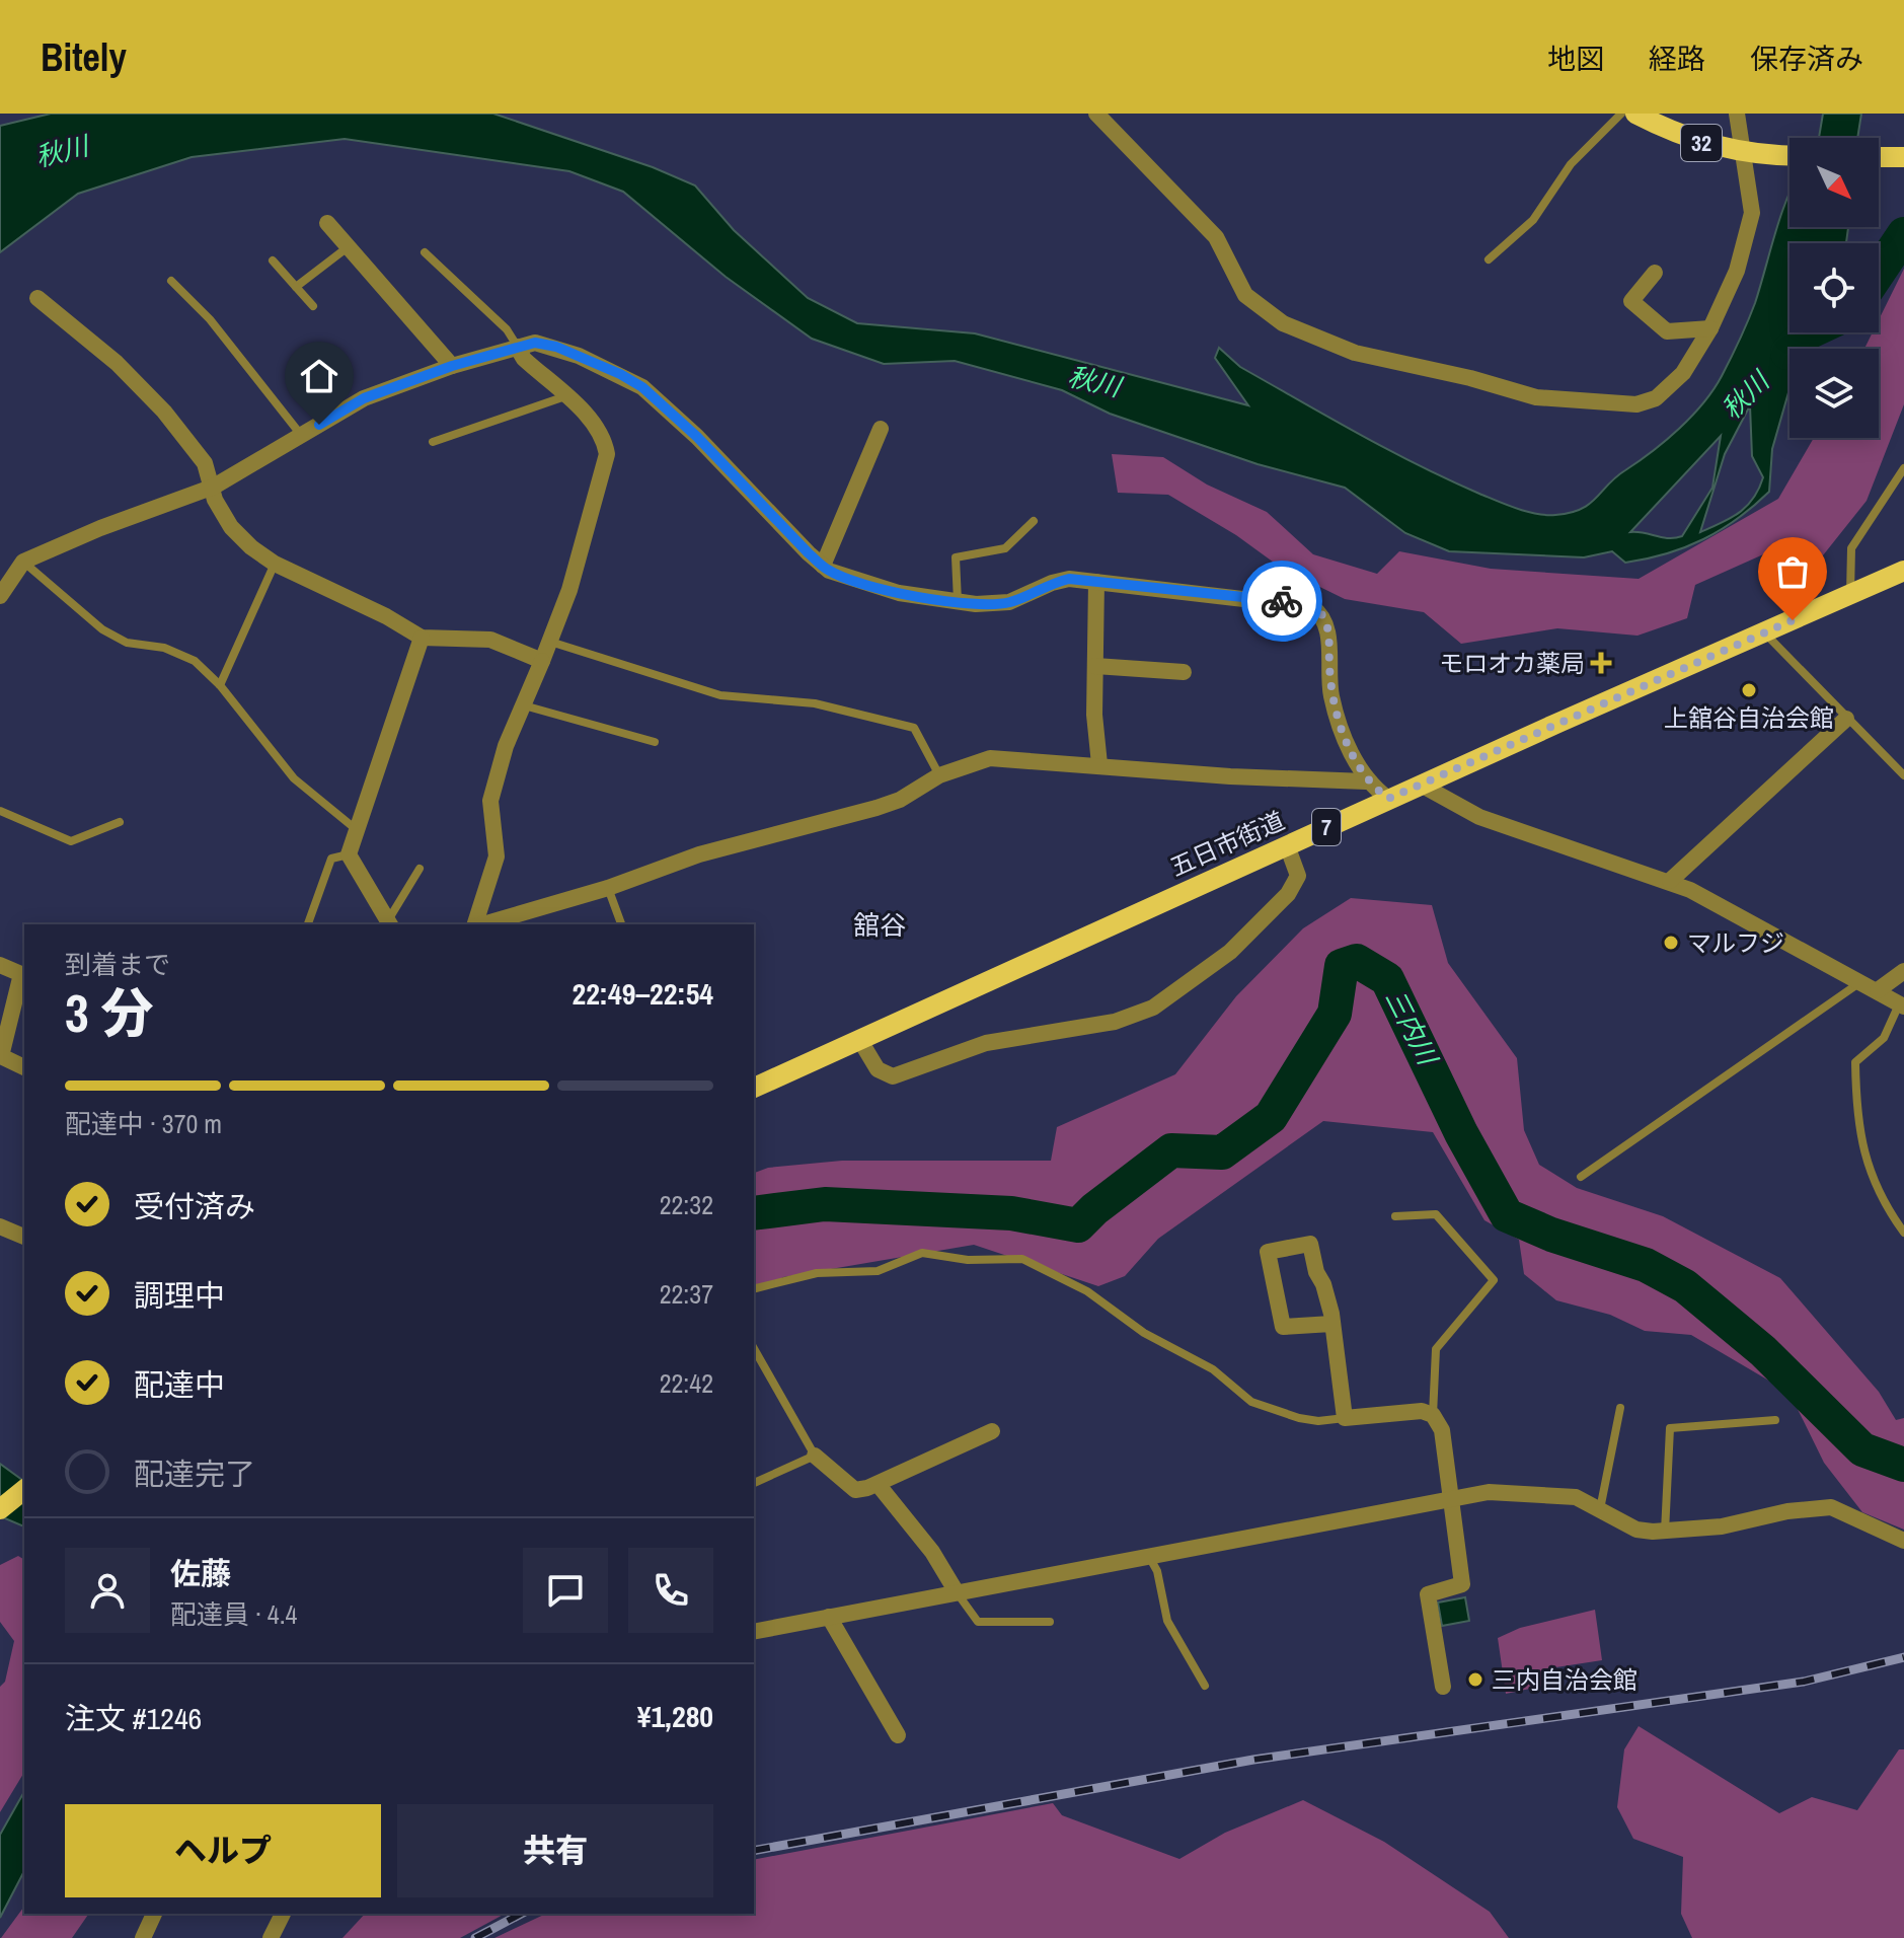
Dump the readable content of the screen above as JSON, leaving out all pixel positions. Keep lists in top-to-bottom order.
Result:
{
  "streets": {
    "main road": ["32", "7", "五日市街道"]
  },
  "districts": ["舘谷"],
  "water": ["秋川", "三内川"],
  "places": {
    "health": ["モロオカ薬局"],
    "other": ["上舘谷自治会館", "マルフジ", "三内自治会館"]
  },
  "north": "bottom right",
  "page": {
    "header": "Bitely",
    "nav": ["地図", "経路", "保存済み"],
    "heading": ["3 分", "到着まで", "22:49–22:54"],
    "panel": [
      "佐藤",
      "配達員 · 4.4",
      "注文 #1246",
      "¥1,280"
    ],
    "bar": "配達中 · 370 m",
    "list": [
      ["受付済み", "22:32"],
      ["調理中", "22:37"],
      ["配達中", "22:42"],
      "配達完了"
    ],
    "buttons": ["ヘルプ", "共有"]
  }
}
